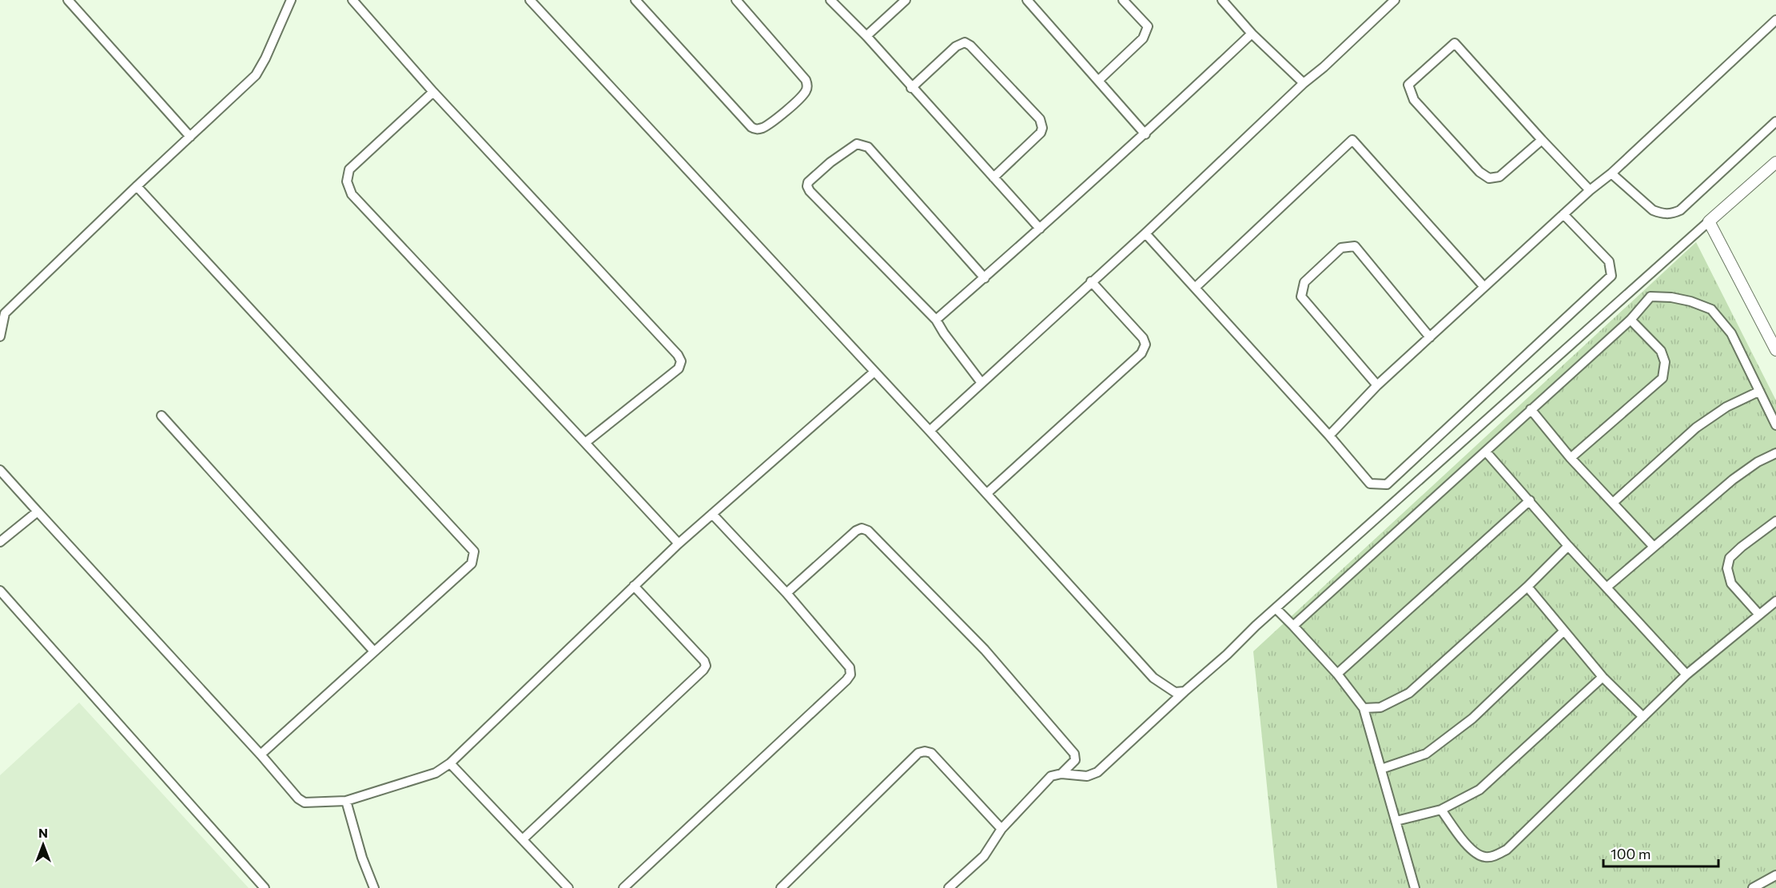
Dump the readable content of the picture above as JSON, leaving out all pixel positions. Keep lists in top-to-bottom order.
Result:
{
  "scale_bar": "100 m",
  "north": "top"
}
